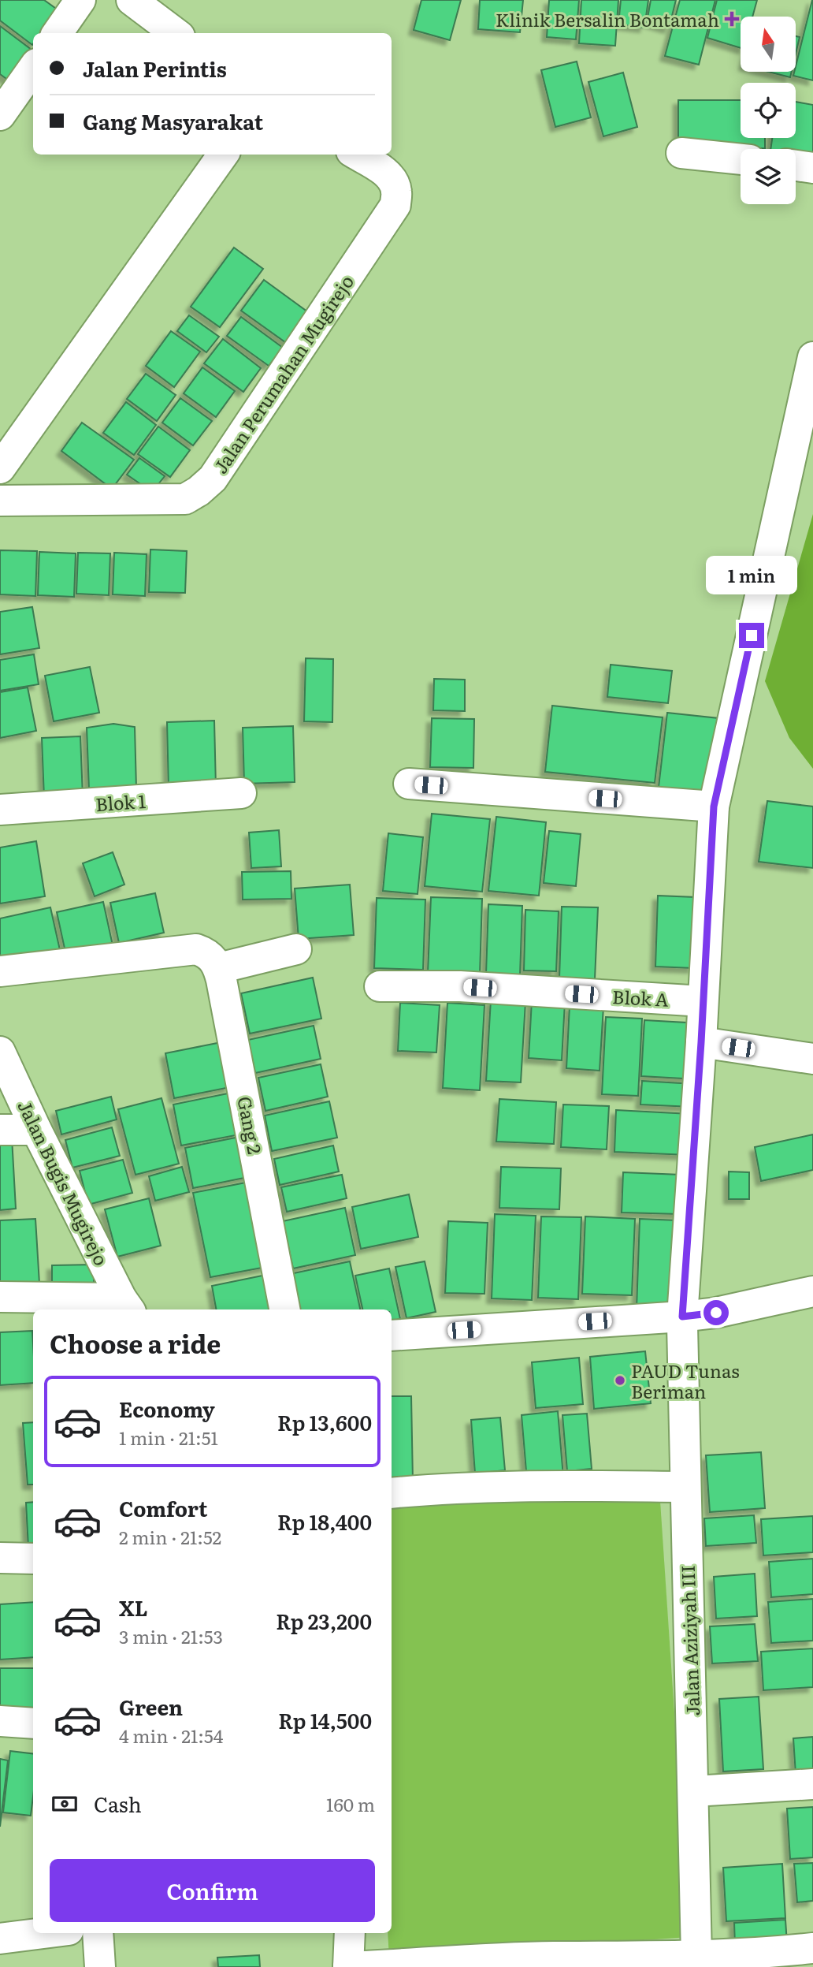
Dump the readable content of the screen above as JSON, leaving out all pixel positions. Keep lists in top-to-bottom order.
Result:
{
  "streets": {
    "street": [
      "Jalan Perumahan Mugirejo",
      "Blok 1",
      "Blok A",
      "Gang 2",
      "Jalan Bugis Mugirejo",
      "Jalan Aziziyah III"
    ]
  },
  "crossings": [
    ["Blok A", "Jalan Aziziyah III"]
  ],
  "places": {
    "health": ["Klinik Bersalin Bontamah"],
    "other": ["PAUD Tunas Beriman"]
  },
  "north": "top",
  "page": {
    "banner": ["Jalan Perintis", "Gang Masyarakat"],
    "bubble": "1 min",
    "heading": "Choose a ride",
    "list": [
      {
        "name": "Economy",
        "note": "1 min · 21:51",
        "value": "Rp 13,600"
      },
      {
        "name": "Comfort",
        "note": "2 min · 21:52",
        "value": "Rp 18,400"
      },
      {
        "name": "XL",
        "note": "3 min · 21:53",
        "value": "Rp 23,200"
      },
      {
        "name": "Green",
        "note": "4 min · 21:54",
        "value": "Rp 14,500"
      }
    ],
    "pay": ["Cash", "160 m"],
    "buttons": "Confirm"
  }
}
